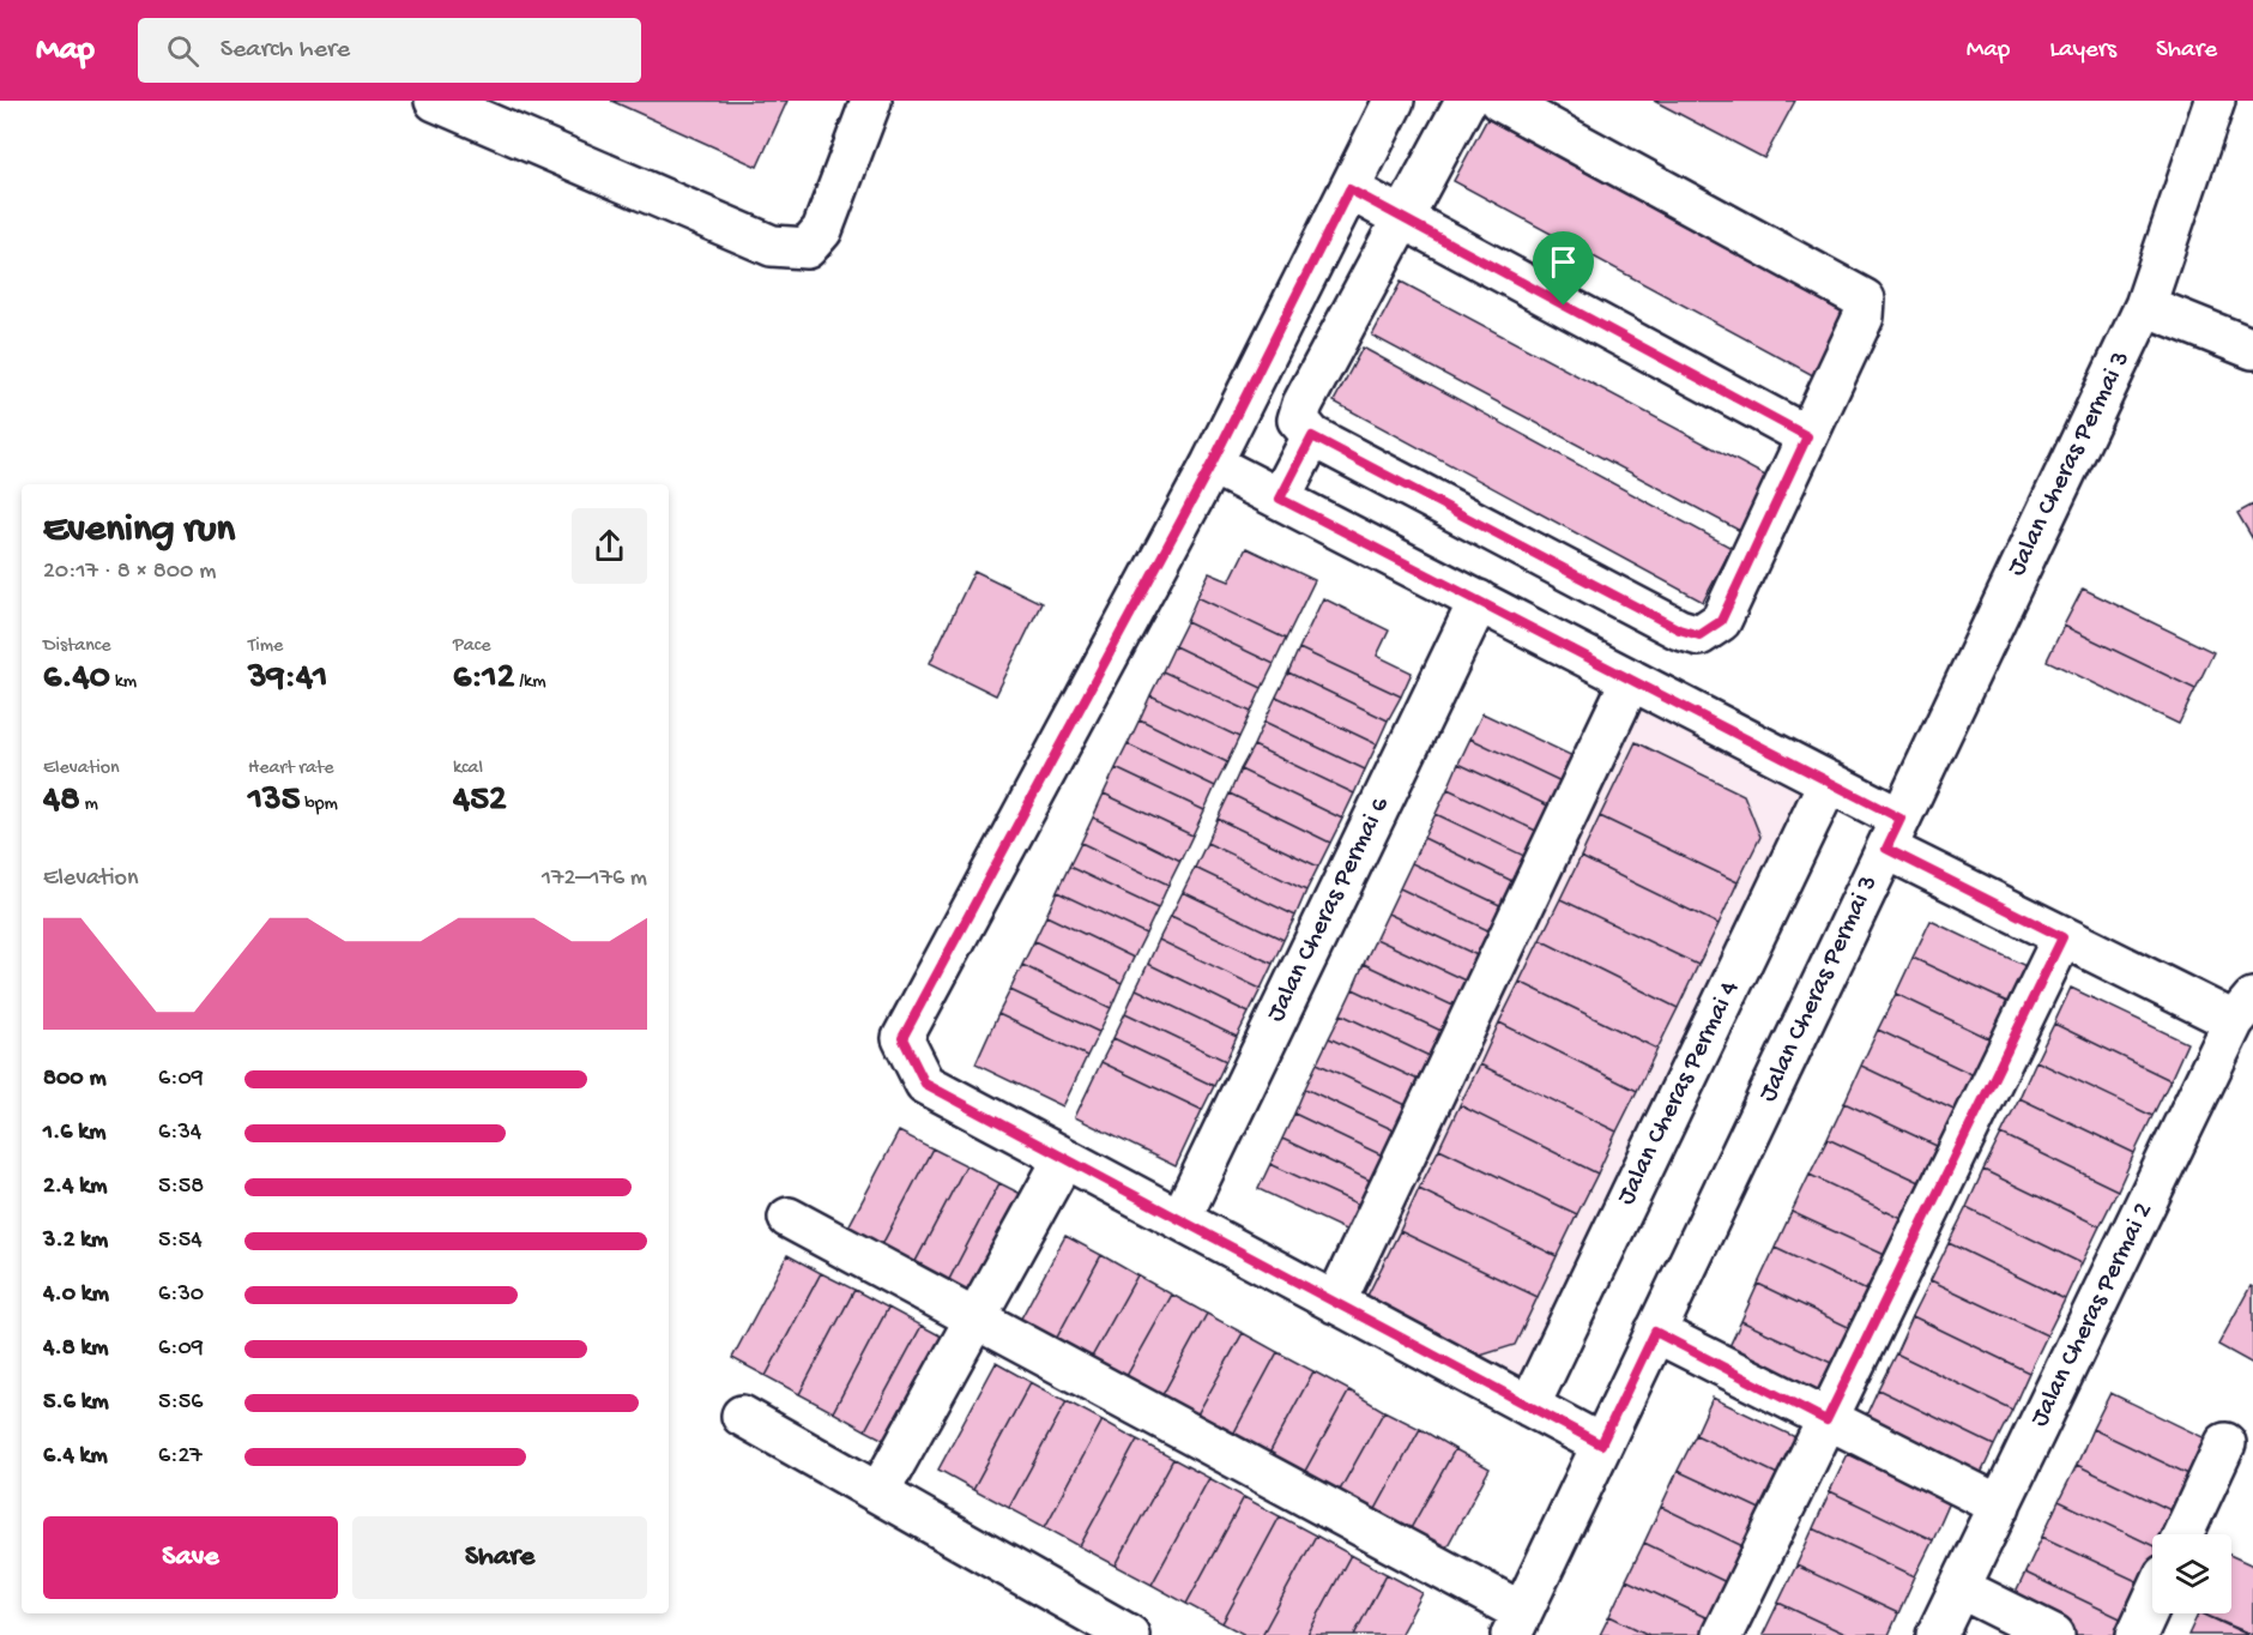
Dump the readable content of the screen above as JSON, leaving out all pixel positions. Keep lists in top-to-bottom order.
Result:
{
  "streets": {
    "street": [
      "Jalan Cheras Permai 3",
      "Jalan Cheras Permai 6",
      "Jalan Cheras Permai 4",
      "Jalan Cheras Permai 2"
    ]
  },
  "page": {
    "header": "Map",
    "search": "Search here",
    "nav": ["Map", "Layers", "Share"],
    "heading": ["Evening run", "20:17 · 8 × 800 m"],
    "stats": [
      ["Distance", "6.40 km"],
      ["Time", "39:41"],
      ["Pace", "6:12 /km"],
      ["Elevation", "48 m"],
      ["Heart rate", "135 bpm"],
      ["kcal", "452"]
    ],
    "chart": ["Elevation", "172–176 m"],
    "list": [
      {
        "name": "800 m",
        "note": "6:09"
      },
      {
        "name": "1.6 km",
        "note": "6:34"
      },
      {
        "name": "2.4 km",
        "note": "5:58"
      },
      {
        "name": "3.2 km",
        "note": "5:54"
      },
      {
        "name": "4.0 km",
        "note": "6:30"
      },
      {
        "name": "4.8 km",
        "note": "6:09"
      },
      {
        "name": "5.6 km",
        "note": "5:56"
      },
      {
        "name": "6.4 km",
        "note": "6:27"
      }
    ],
    "buttons": ["Save", "Share"]
  }
}
